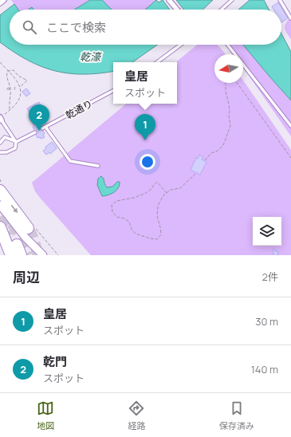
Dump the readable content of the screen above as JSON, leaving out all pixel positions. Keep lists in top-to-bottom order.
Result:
{
  "streets": {
    "lane": ["乾通り"]
  },
  "water": ["乾濠"],
  "north": "left",
  "page": {
    "search": "ここで検索",
    "popup": ["皇居", "スポット"],
    "pins": ["2", "1"],
    "heading": ["周辺", "2件"],
    "list": [
      {
        "mark": "1",
        "name": "皇居",
        "note": "スポット",
        "value": "30 m"
      },
      {
        "mark": "2",
        "name": "乾門",
        "note": "スポット",
        "value": "140 m"
      }
    ],
    "nav": ["地図", "経路", "保存済み"]
  }
}
